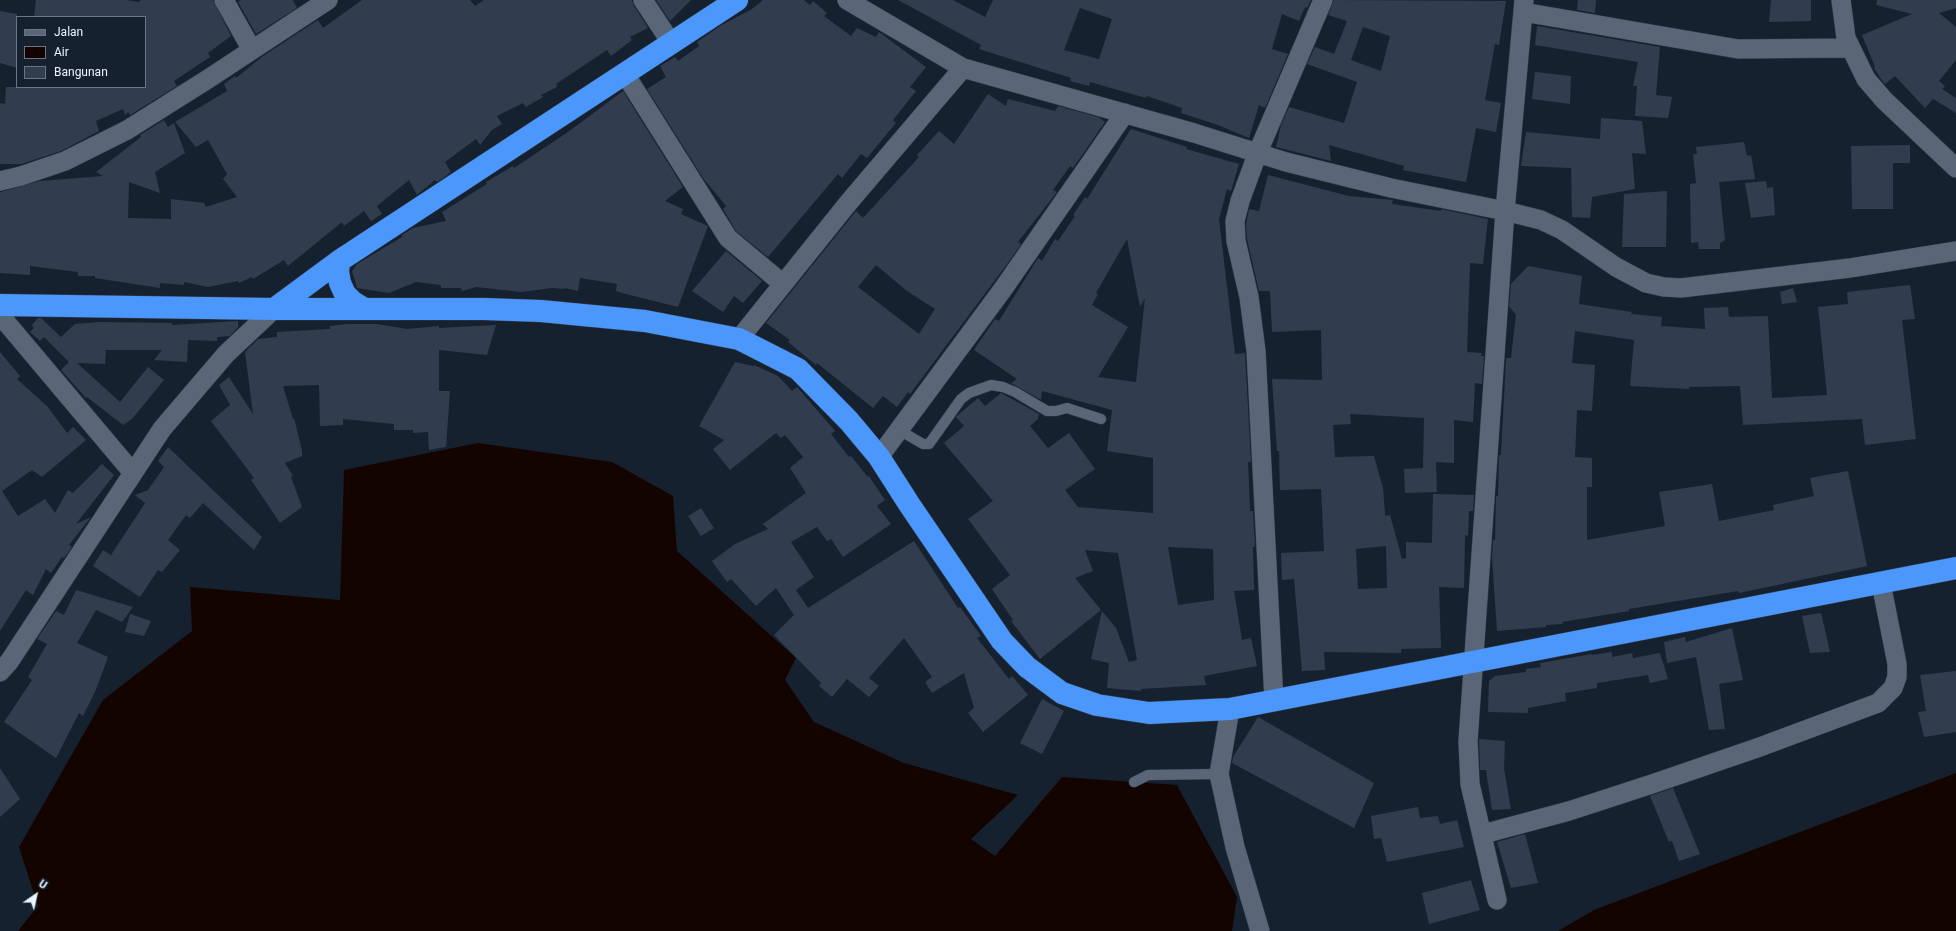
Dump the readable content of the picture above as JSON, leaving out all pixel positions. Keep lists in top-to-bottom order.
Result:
{
  "legend": ["Jalan", "Air", "Bangunan"],
  "north": "top right"
}
